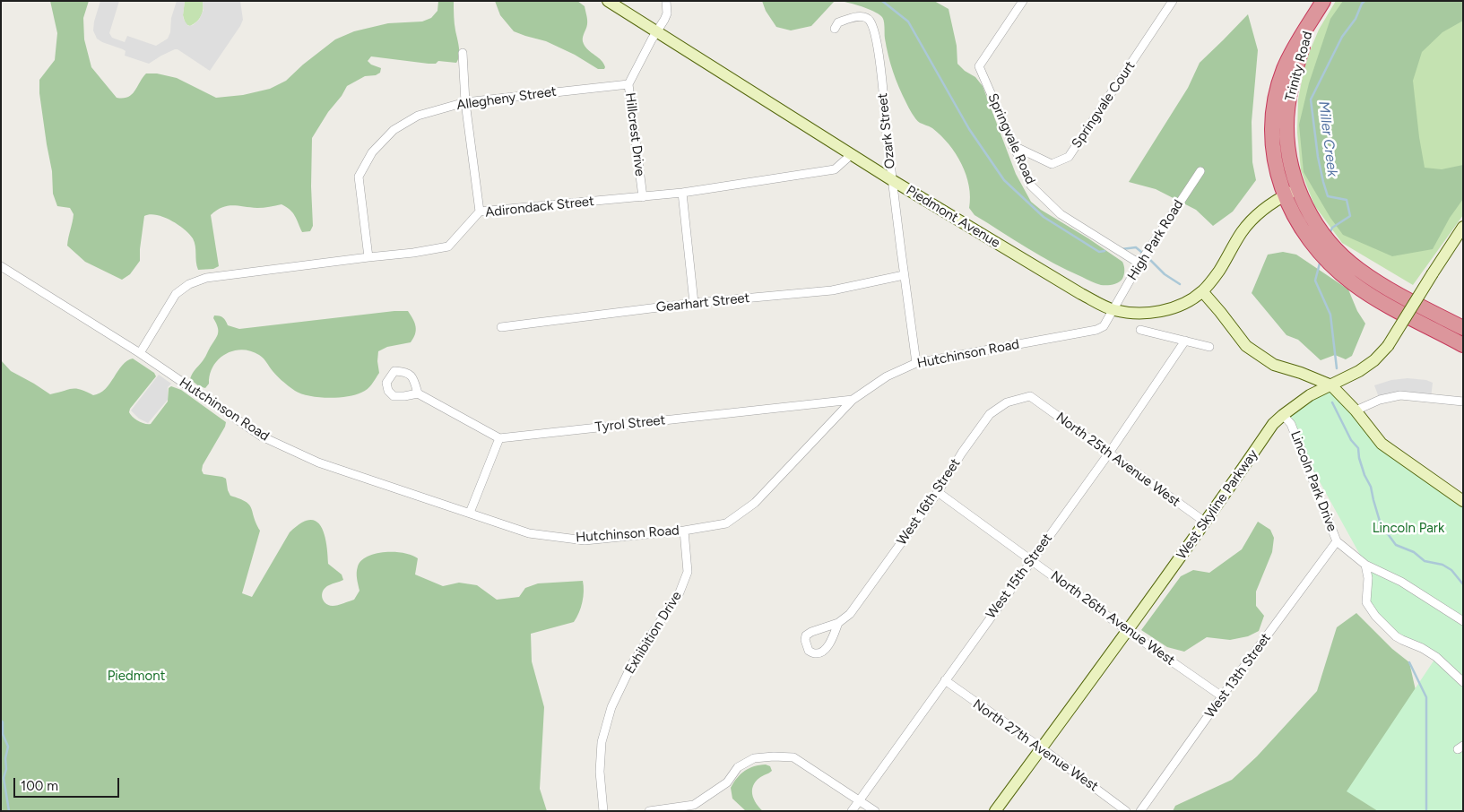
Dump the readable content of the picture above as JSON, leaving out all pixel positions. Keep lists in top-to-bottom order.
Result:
{
  "streets": {
    "highway": ["Trinity Road"],
    "street": [
      "Allegheny Street",
      "Springvale Court",
      "Ozark Street",
      "Hillcrest Drive",
      "Springvale Road",
      "Adirondack Street",
      "Piedmont Avenue",
      "High Park Road",
      "Gearhart Street",
      "Hutchinson Road",
      "Tyrol Street",
      "North 25th Avenue West",
      "Lincoln Park Drive",
      "West 16th Street",
      "West Skyline Parkway",
      "West 15th Street",
      "North 26th Avenue West",
      "Exhibition Drive",
      "West 13th Street",
      "North 27th Avenue West"
    ]
  },
  "crossings": [
    ["Trinity Road", "Piedmont Avenue"],
    ["Allegheny Street", "Hillcrest Drive"],
    ["Allegheny Street", "Adirondack Street"],
    ["Springvale Court", "Springvale Road"],
    ["Ozark Street", "Piedmont Avenue"],
    ["Ozark Street", "Gearhart Street"],
    ["Ozark Street", "Hutchinson Road"],
    ["Hillcrest Drive", "Adirondack Street"],
    ["Hillcrest Drive", "Piedmont Avenue"],
    ["Springvale Road", "High Park Road"],
    ["Adirondack Street", "Piedmont Avenue"],
    ["Adirondack Street", "Hutchinson Road"],
    ["Piedmont Avenue", "High Park Road"],
    ["Piedmont Avenue", "Hutchinson Road"],
    ["High Park Road", "Hutchinson Road"],
    ["Hutchinson Road", "Tyrol Street"],
    ["Hutchinson Road", "Exhibition Drive"],
    ["North 25th Avenue West", "West 16th Street"],
    ["North 25th Avenue West", "West Skyline Parkway"],
    ["North 25th Avenue West", "West 15th Street"],
    ["Lincoln Park Drive", "West Skyline Parkway"],
    ["Lincoln Park Drive", "West 13th Street"],
    ["West 16th Street", "North 26th Avenue West"],
    ["West Skyline Parkway", "North 26th Avenue West"],
    ["West Skyline Parkway", "North 27th Avenue West"],
    ["West 15th Street", "North 26th Avenue West"],
    ["West 15th Street", "North 27th Avenue West"],
    ["North 26th Avenue West", "West 13th Street"]
  ],
  "water": ["Miller Creek"],
  "parks": ["Lincoln Park", "Piedmont"],
  "scale_bar": "100 m"
}
